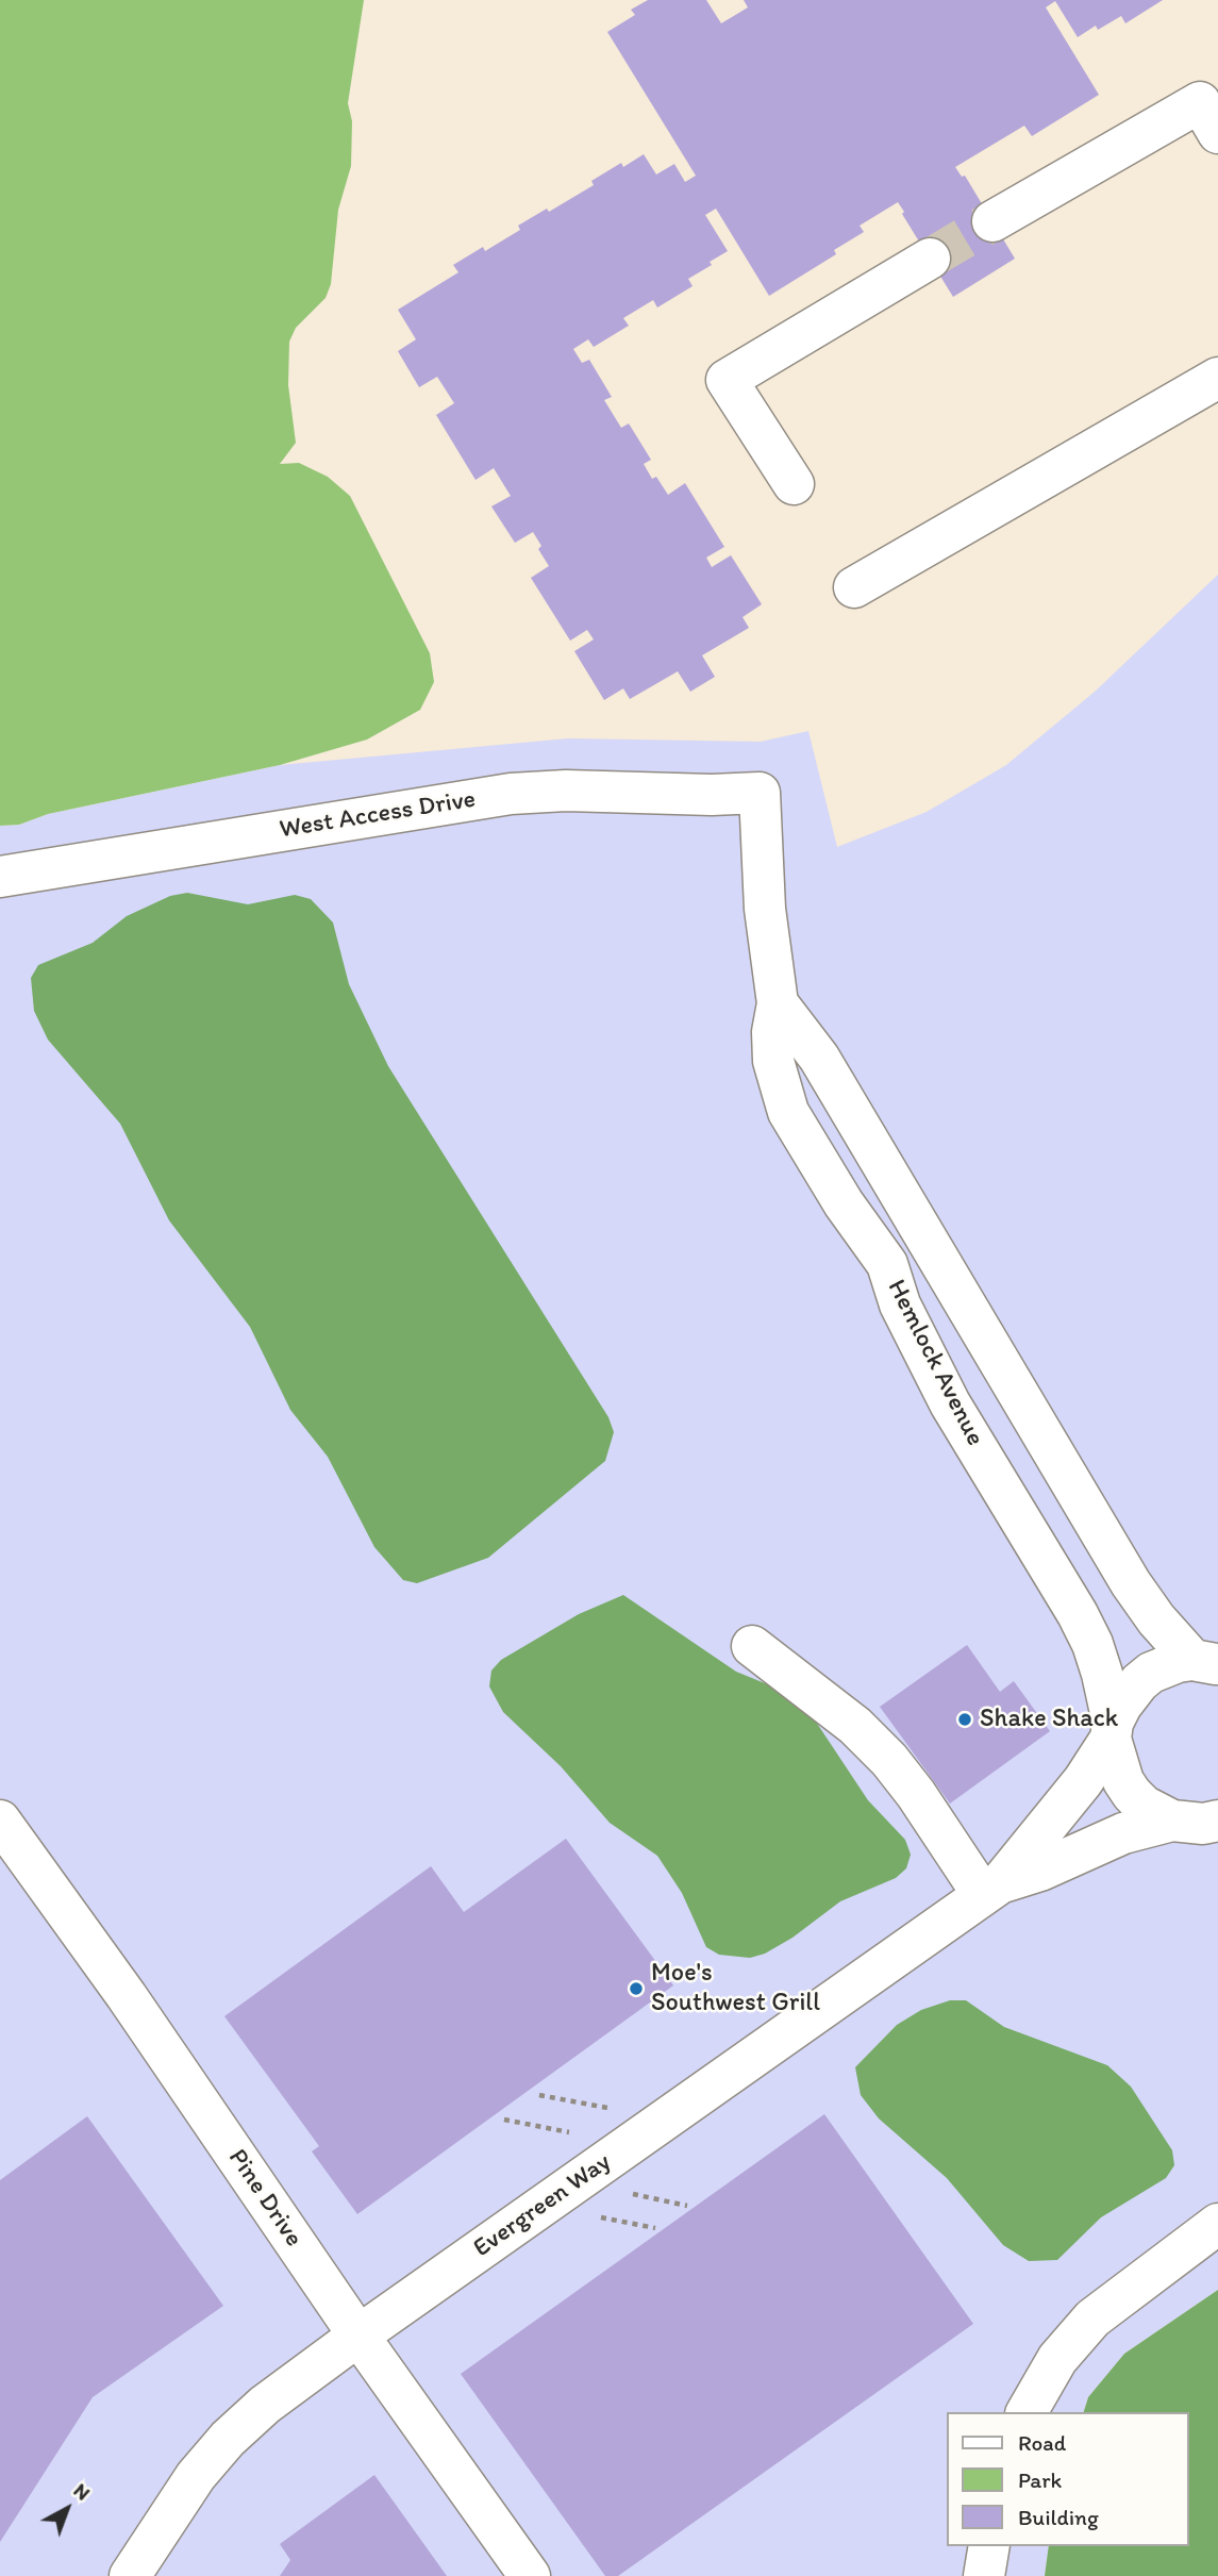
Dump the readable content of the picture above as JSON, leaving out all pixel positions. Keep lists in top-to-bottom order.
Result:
{
  "streets": {
    "street": [
      "West Access Drive",
      "Hemlock Avenue",
      "Pine Drive",
      "Evergreen Way"
    ]
  },
  "crossings": [
    ["West Access Drive", "Hemlock Avenue"],
    ["Hemlock Avenue", "Evergreen Way"],
    ["Pine Drive", "Evergreen Way"]
  ],
  "places": ["Shake Shack", "Moe's Southwest Grill"],
  "legend": ["Road", "Park", "Building"],
  "north": "top right"
}
